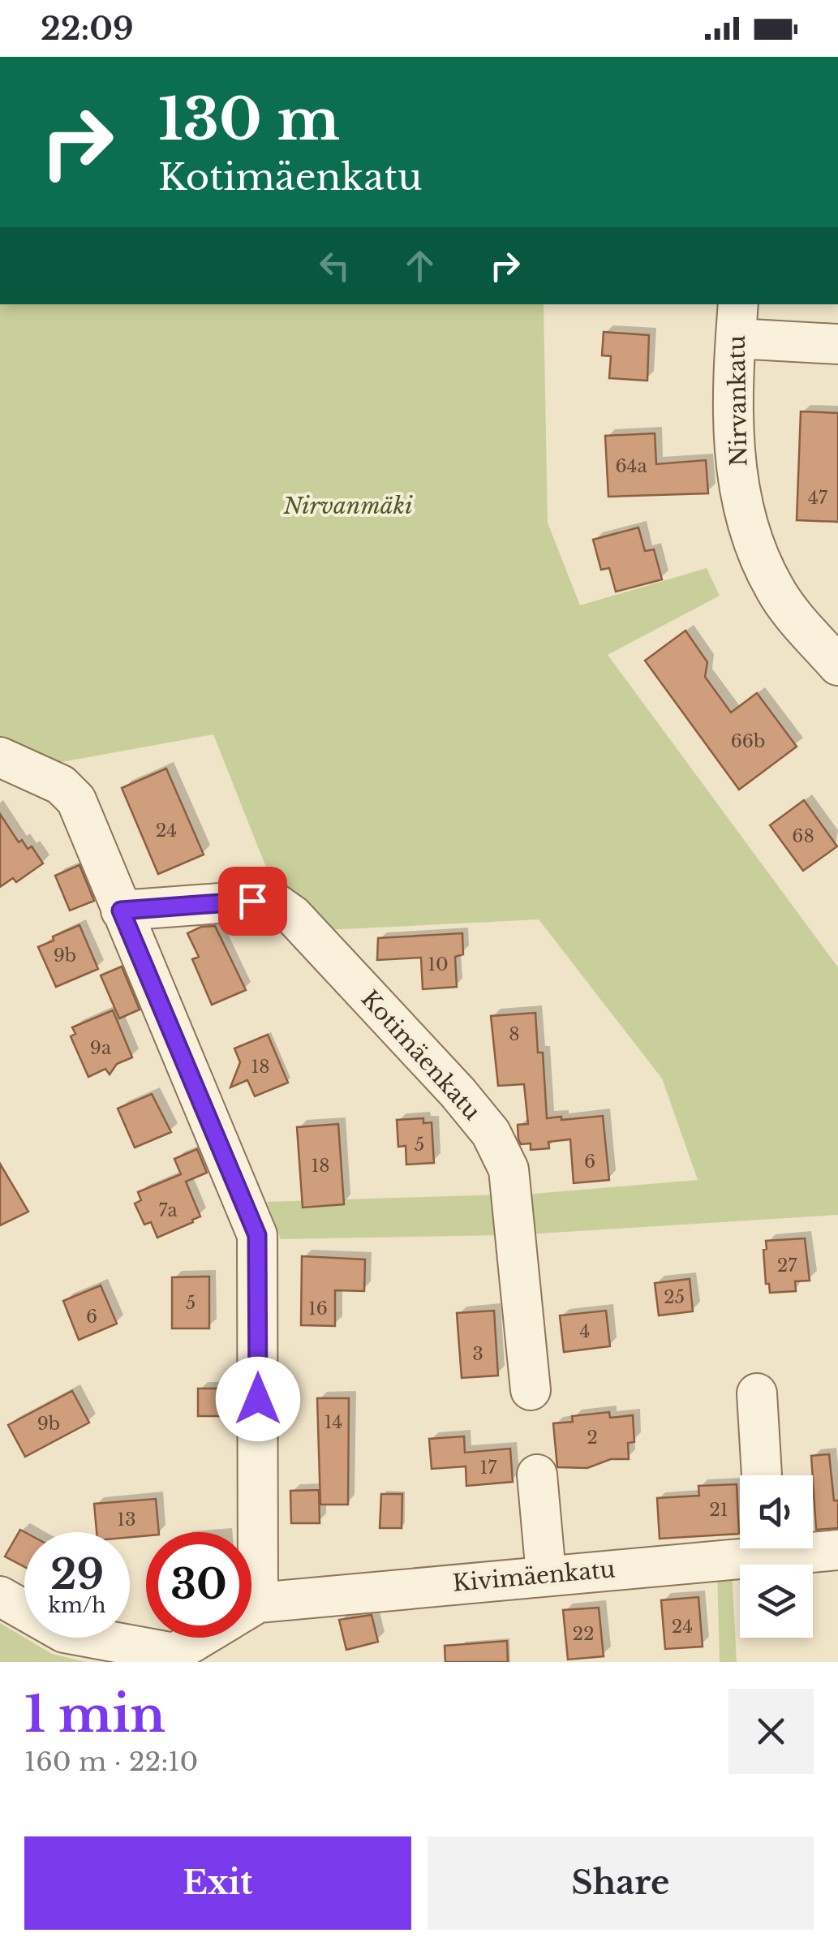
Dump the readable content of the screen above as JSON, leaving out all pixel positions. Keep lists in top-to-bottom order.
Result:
{
  "streets": {
    "street": ["Nirvankatu", "Kotimäenkatu", "Kivimäenkatu"]
  },
  "parks": ["Nirvanmäki"],
  "house_numbers": [
    "64a",
    "47",
    "66b",
    "24",
    "68",
    "9b",
    "10",
    "8",
    "9a",
    "18",
    "5",
    "6",
    "18",
    "7a",
    "27",
    "25",
    "5",
    "16",
    "6",
    "4",
    "3",
    "14",
    "9b",
    "2",
    "17",
    "21",
    "13",
    "24",
    "22"
  ],
  "page": {
    "status": "22:09",
    "turn": ["130 m", "Kotimäenkatu"],
    "speed": "29 km/h",
    "limit": "30",
    "heading": ["1 min", "160 m · 22:10"],
    "buttons": ["Exit", "Share"]
  }
}
